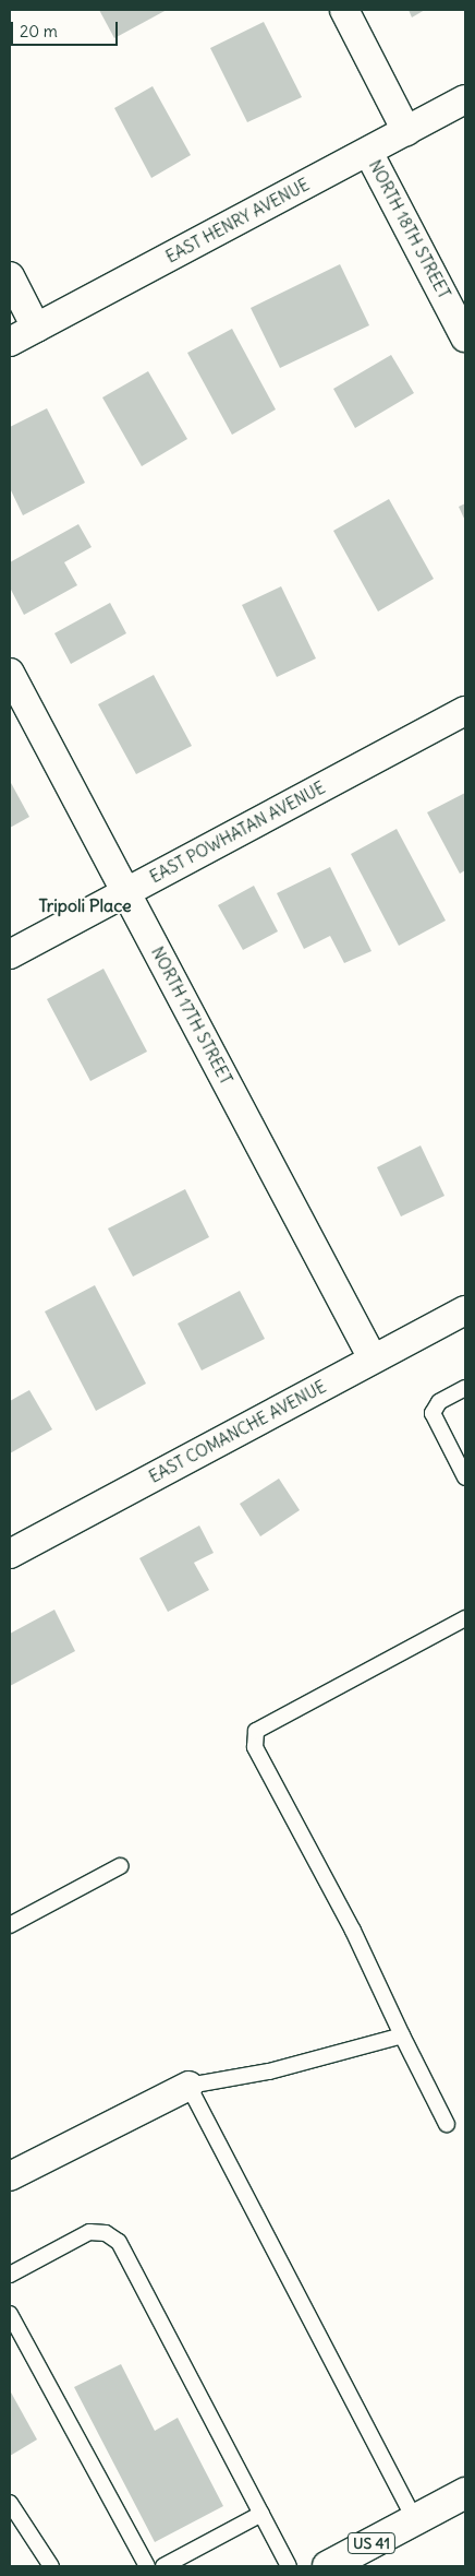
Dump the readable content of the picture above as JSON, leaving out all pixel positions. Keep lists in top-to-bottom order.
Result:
{
  "streets": {
    "main road": ["US 41"],
    "street": [
      "EAST HENRY AVENUE",
      "NORTH 18TH STREET",
      "EAST POWHATAN AVENUE",
      "NORTH 17TH STREET",
      "EAST COMANCHE AVENUE"
    ]
  },
  "crossings": [
    ["EAST HENRY AVENUE", "NORTH 18TH STREET"],
    ["EAST POWHATAN AVENUE", "NORTH 17TH STREET"],
    ["NORTH 17TH STREET", "EAST COMANCHE AVENUE"]
  ],
  "districts": ["Tripoli Place"],
  "scale_bar": "20 m"
}
